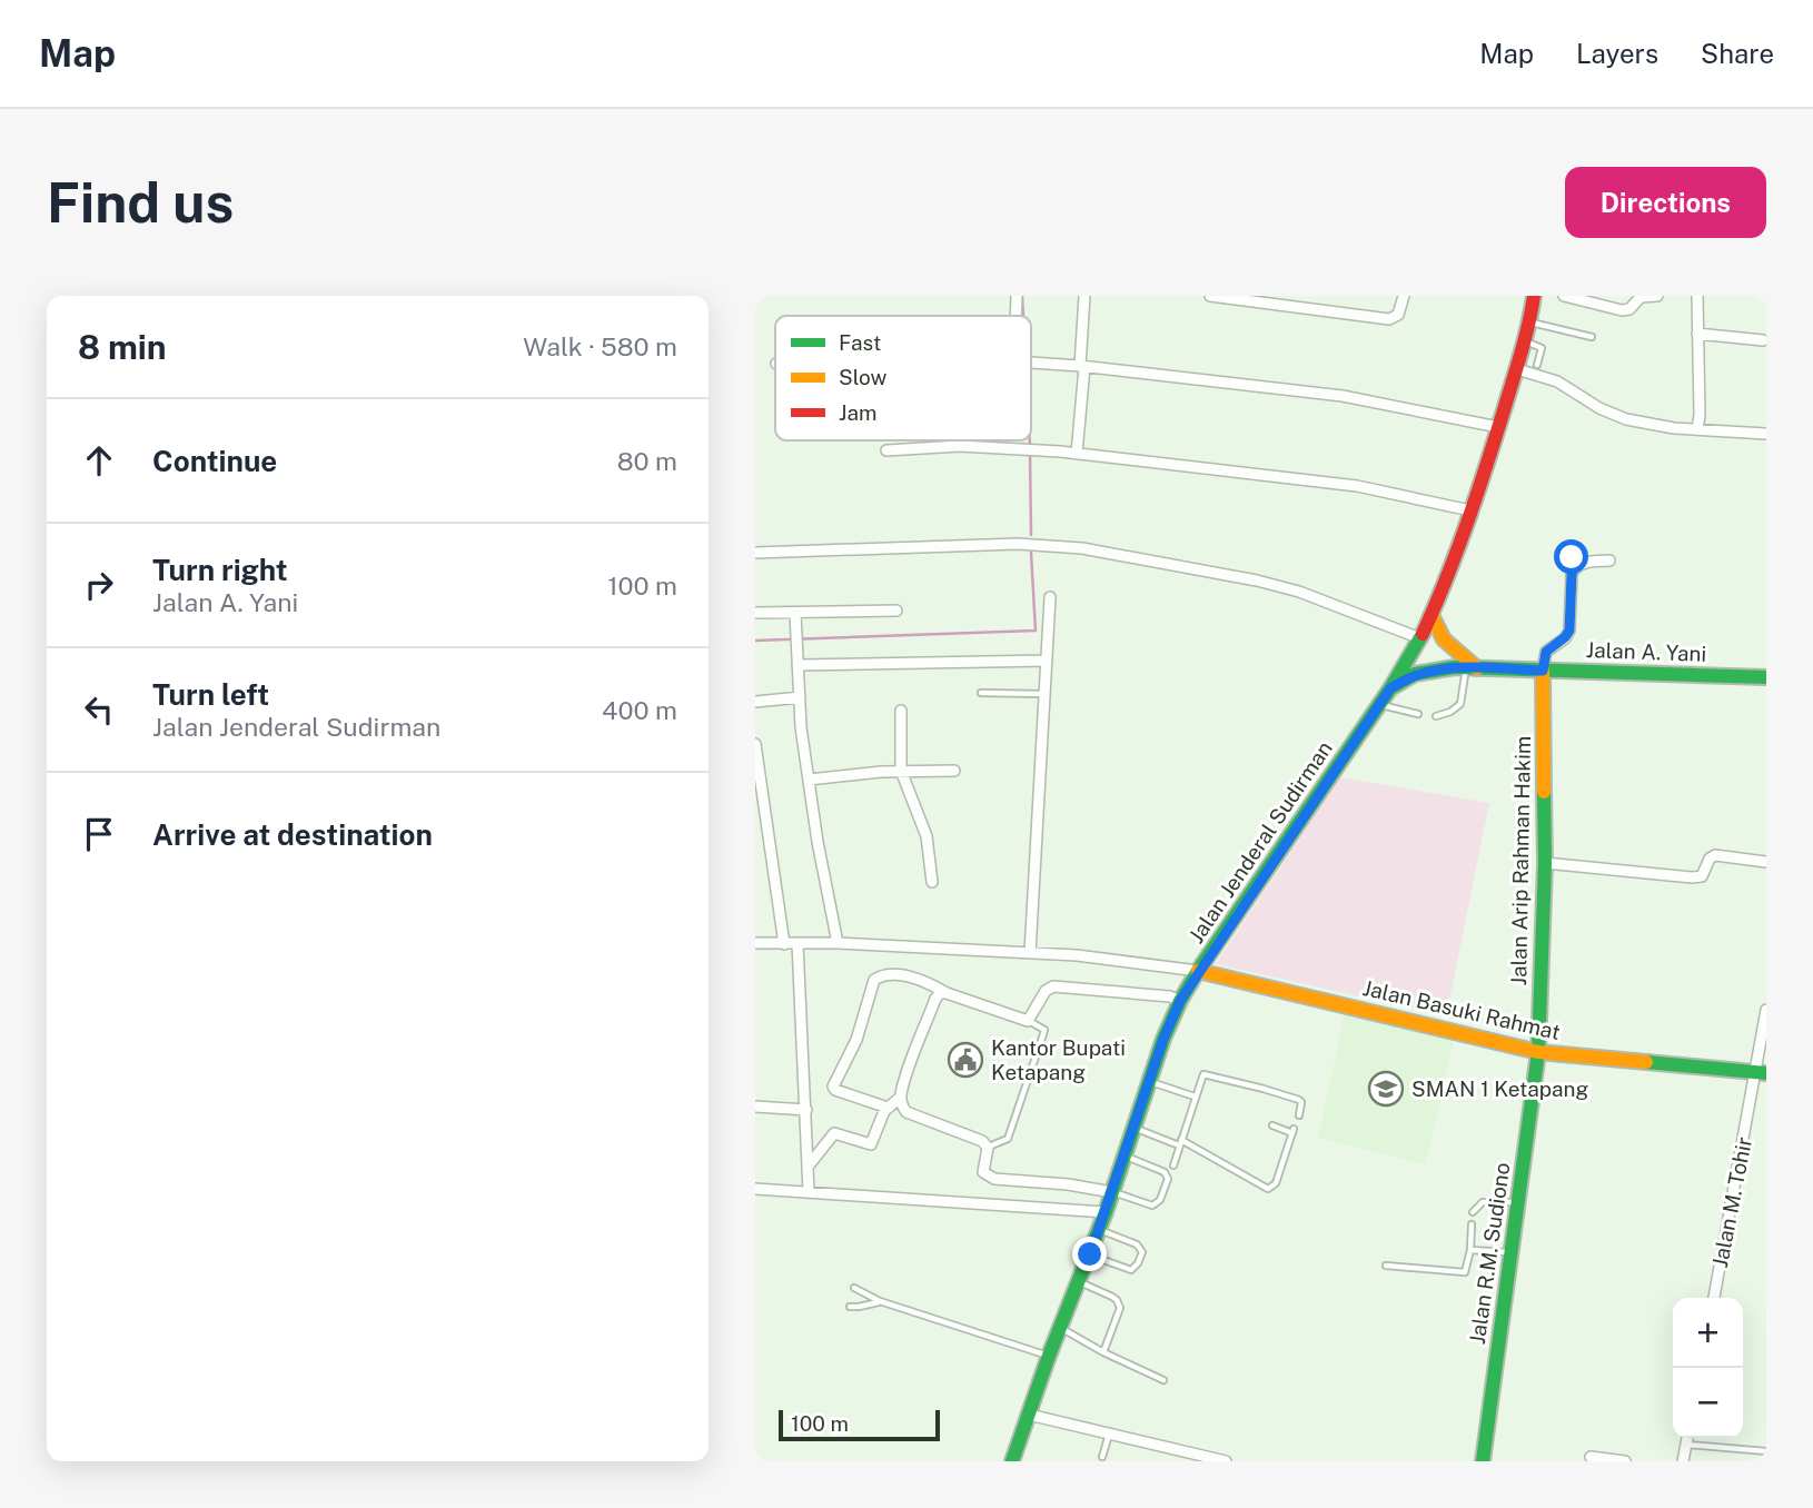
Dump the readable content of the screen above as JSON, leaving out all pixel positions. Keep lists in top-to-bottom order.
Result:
{
  "streets": {
    "street": [
      "Jalan A. Yani",
      "Jalan Jenderal Sudirman",
      "Jalan Arip Rahman Hakim",
      "Jalan Basuki Rahmat",
      "Jalan M. Tohir",
      "Jalan R.M. Sudiono"
    ]
  },
  "crossings": [
    ["Jalan A. Yani", "Jalan Jenderal Sudirman"],
    ["Jalan A. Yani", "Jalan Arip Rahman Hakim"],
    ["Jalan Jenderal Sudirman", "Jalan Basuki Rahmat"],
    ["Jalan Arip Rahman Hakim", "Jalan Basuki Rahmat"],
    ["Jalan Arip Rahman Hakim", "Jalan R.M. Sudiono"],
    ["Jalan Basuki Rahmat", "Jalan M. Tohir"],
    ["Jalan Basuki Rahmat", "Jalan R.M. Sudiono"]
  ],
  "places": {
    "public building": ["Kantor Bupati Ketapang"],
    "school or university": ["SMAN 1 Ketapang"]
  },
  "legend": ["Fast", "Slow", "Jam"],
  "scale_bar": "100 m",
  "page": {
    "header": "Map",
    "nav": ["Map", "Layers", "Share"],
    "buttons": "Directions",
    "title": "Find us",
    "heading": ["8 min", "Walk · 580 m"],
    "list": [
      ["Continue", "80 m"],
      ["Turn right", "Jalan A. Yani", "100 m"],
      ["Turn left", "Jalan Jenderal Sudirman", "400 m"],
      "Arrive at destination"
    ],
    "map_buttons": ["+", "−"],
    "scale": "100 m"
  }
}
